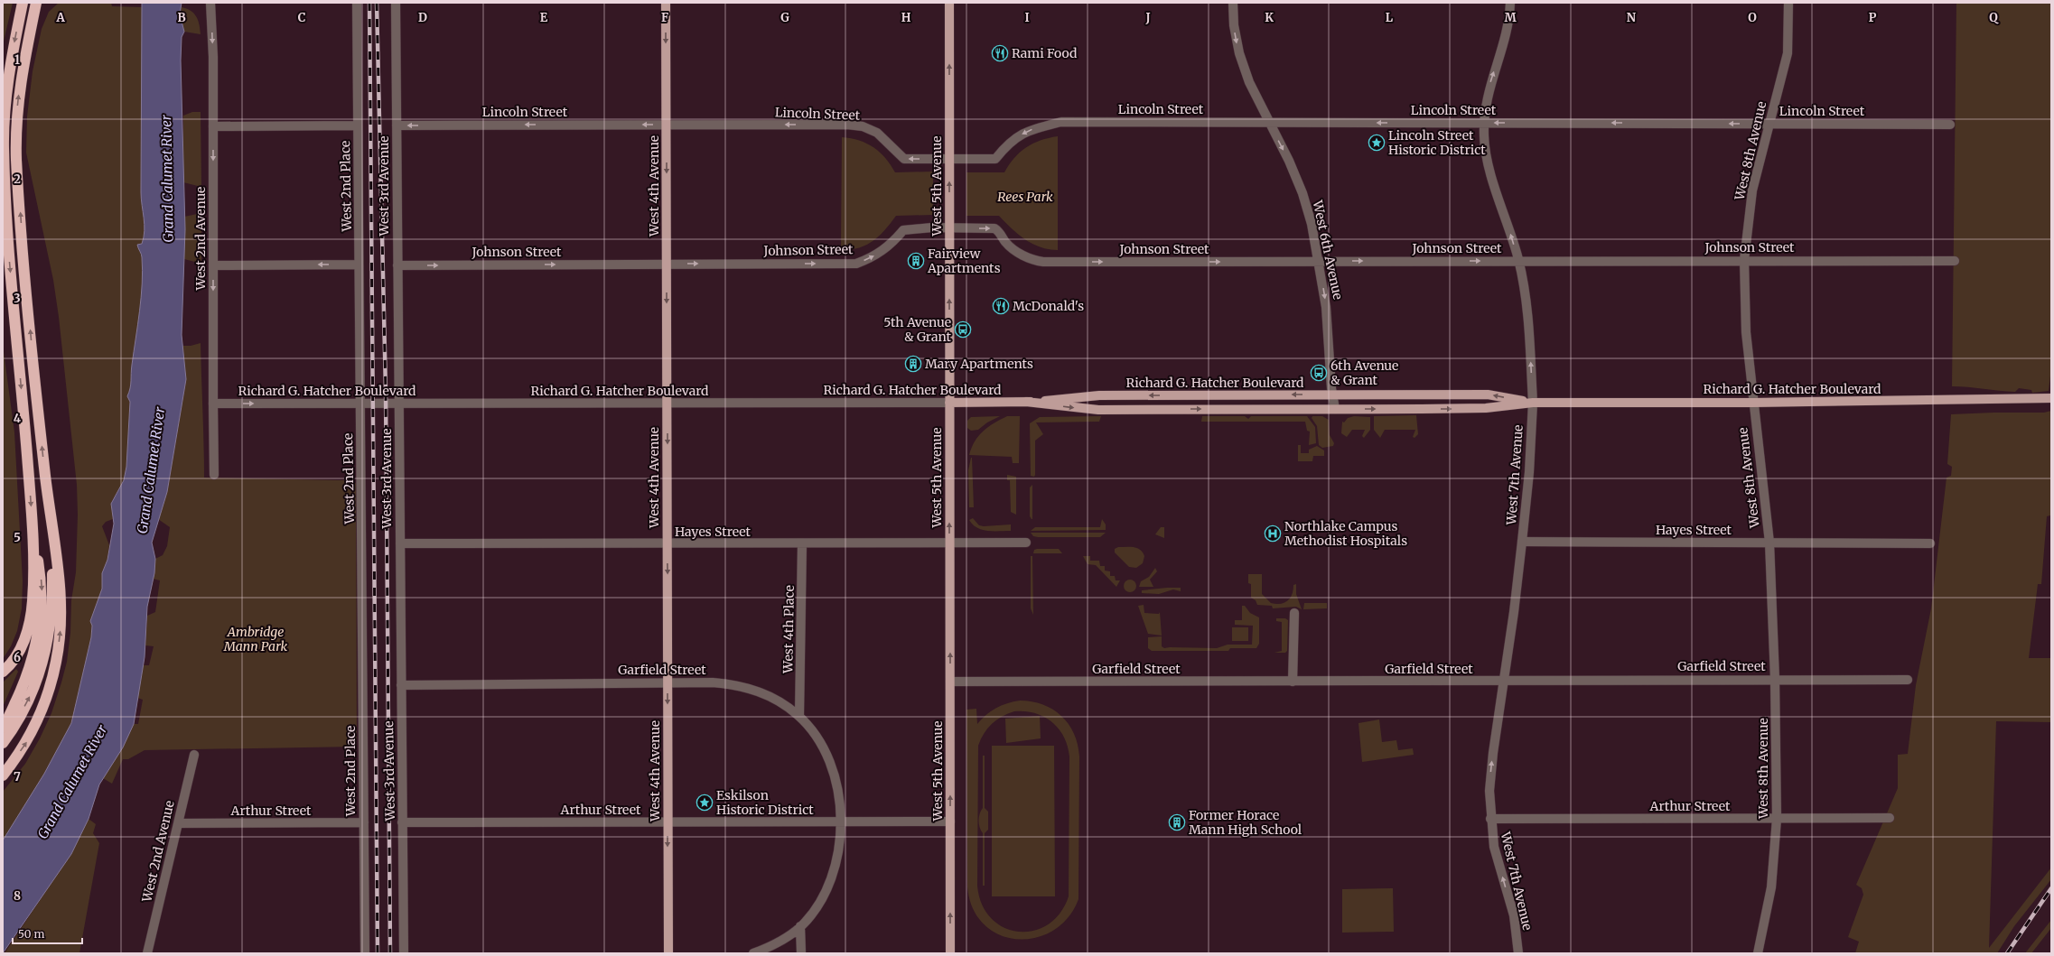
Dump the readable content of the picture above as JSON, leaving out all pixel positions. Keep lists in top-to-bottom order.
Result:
{
  "streets": {
    "main road": ["West 4th Avenue", "West 5th Avenue", "Richard G. Hatcher Boulevard"],
    "street": [
      "Lincoln Street",
      "West 8th Avenue",
      "West 2nd Place",
      "West 3rd Avenue",
      "West 2nd Avenue",
      "Johnson Street",
      "West 6th Avenue",
      "West 7th Avenue",
      "Hayes Street",
      "West 4th Place",
      "Garfield Street",
      "Arthur Street"
    ]
  },
  "crossings": [
    ["Lincoln Street", "West 8th Avenue"],
    ["Lincoln Street", "West 3rd Avenue"],
    ["Lincoln Street", "West 4th Avenue"],
    ["Lincoln Street", "West 5th Avenue"],
    ["Lincoln Street", "West 6th Avenue"],
    ["Lincoln Street", "West 7th Avenue"],
    ["West 8th Avenue", "Johnson Street"],
    ["West 8th Avenue", "Richard G. Hatcher Boulevard"],
    ["West 8th Avenue", "Hayes Street"],
    ["West 8th Avenue", "Garfield Street"],
    ["West 8th Avenue", "Arthur Street"],
    ["West 2nd Place", "Richard G. Hatcher Boulevard"],
    ["West 2nd Place", "Arthur Street"],
    ["West 3rd Avenue", "Johnson Street"],
    ["West 3rd Avenue", "Richard G. Hatcher Boulevard"],
    ["West 3rd Avenue", "Hayes Street"],
    ["West 3rd Avenue", "Garfield Street"],
    ["West 3rd Avenue", "Arthur Street"],
    ["West 4th Avenue", "Johnson Street"],
    ["West 4th Avenue", "Richard G. Hatcher Boulevard"],
    ["West 4th Avenue", "Hayes Street"],
    ["West 4th Avenue", "Garfield Street"],
    ["West 4th Avenue", "Arthur Street"],
    ["West 5th Avenue", "Johnson Street"],
    ["West 5th Avenue", "Richard G. Hatcher Boulevard"],
    ["West 5th Avenue", "Hayes Street"],
    ["West 5th Avenue", "Garfield Street"],
    ["West 5th Avenue", "Arthur Street"],
    ["West 2nd Avenue", "Richard G. Hatcher Boulevard"],
    ["West 2nd Avenue", "Arthur Street"],
    ["Johnson Street", "West 6th Avenue"],
    ["Johnson Street", "West 7th Avenue"],
    ["West 6th Avenue", "Richard G. Hatcher Boulevard"],
    ["Richard G. Hatcher Boulevard", "West 7th Avenue"],
    ["West 7th Avenue", "Hayes Street"],
    ["West 7th Avenue", "Garfield Street"],
    ["West 7th Avenue", "Arthur Street"],
    ["Hayes Street", "West 4th Place"],
    ["West 4th Place", "Garfield Street"],
    ["Garfield Street", "Arthur Street"]
  ],
  "one_way": [
    "Lincoln Street",
    "West 4th Avenue",
    "West 5th Avenue",
    "West 2nd Avenue",
    "Johnson Street",
    "West 6th Avenue",
    "West 7th Avenue"
  ],
  "water": ["Grand Calumet River"],
  "parks": ["Rees Park", "Ambridge Mann Park"],
  "places": {
    "restaurant": ["Rami Food", "McDonald's"],
    "place": ["Lincoln Street Historic District", "Eskilson Historic District"],
    "building": ["Fairview Apartments", "Mary Apartments", "Former Horace Mann High School"],
    "bus stop": ["5th Avenue & Grant", "6th Avenue & Grant"],
    "hospital": ["Northlake Campus Methodist Hospitals"]
  },
  "scale_bar": "50 m",
  "grid": {
    "columns": [
      "A",
      "B",
      "C",
      "D",
      "E",
      "F",
      "G",
      "H",
      "I",
      "J",
      "K",
      "L",
      "M",
      "N",
      "O",
      "P",
      "Q"
    ],
    "rows": [
      "1",
      "2",
      "3",
      "4",
      "5",
      "6",
      "7",
      "8"
    ]
  }
}
